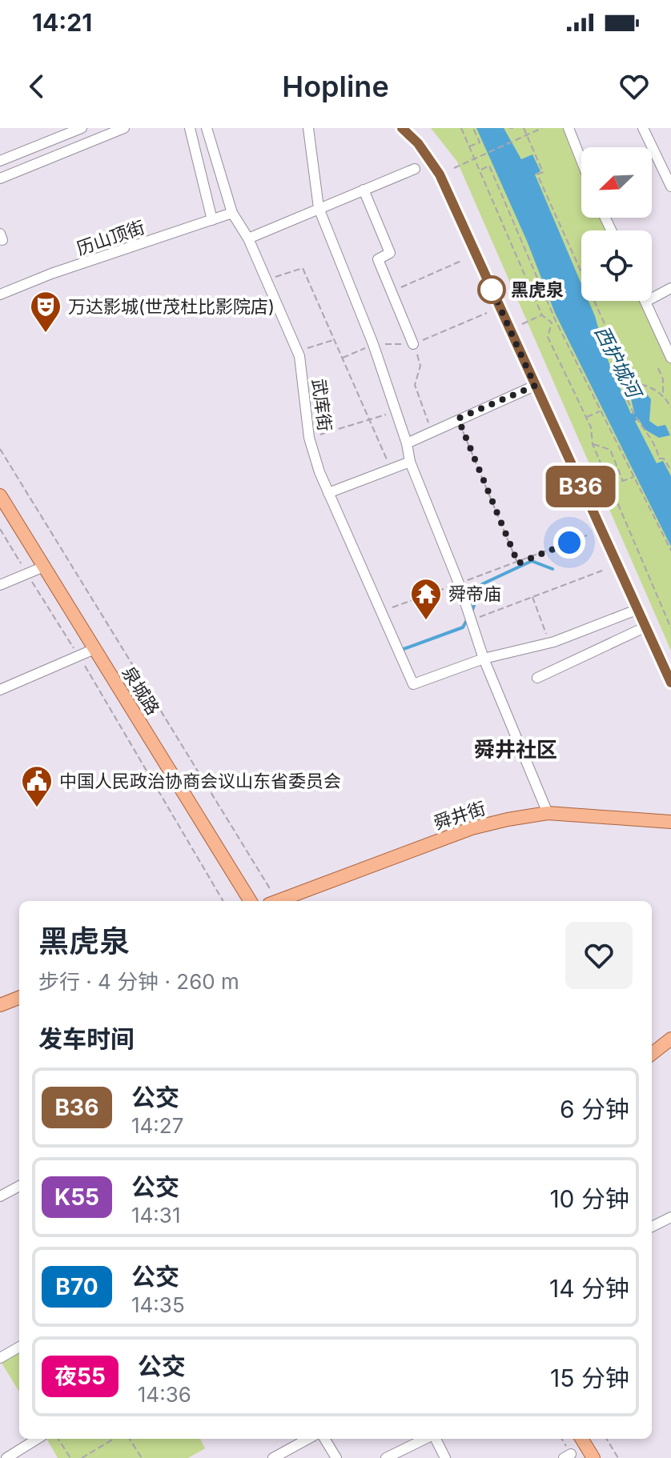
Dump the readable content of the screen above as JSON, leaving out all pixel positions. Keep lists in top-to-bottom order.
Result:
{
  "streets": {
    "main road": ["泉城路", "舜井街"],
    "street": ["历山顶街", "武库街"]
  },
  "crossings": [
    ["历山顶街", "武库街"]
  ],
  "districts": ["舜井社区"],
  "water": ["西护城河"],
  "places": {
    "other": ["黑虎泉"],
    "theatre": ["万达影城(世茂杜比影院店)"],
    "temple": ["舜帝庙"],
    "public building": ["中国人民政治协商会议山东省委员会"]
  },
  "lines": ["bus line B36"],
  "north": "bottom left",
  "page": {
    "status": "14:21",
    "header": "Hopline",
    "on_map": "B36",
    "heading": [
      ["黑虎泉", "步行 · 4 分钟 · 260 m"],
      "发车时间"
    ],
    "list": [
      {
        "mark": "B36",
        "name": "公交",
        "note": "14:27",
        "value": "6 分钟"
      },
      {
        "mark": "K55",
        "name": "公交",
        "note": "14:31",
        "value": "10 分钟"
      },
      {
        "mark": "B70",
        "name": "公交",
        "note": "14:35",
        "value": "14 分钟"
      },
      {
        "mark": "夜55",
        "name": "公交",
        "note": "14:36",
        "value": "15 分钟"
      }
    ]
  }
}
